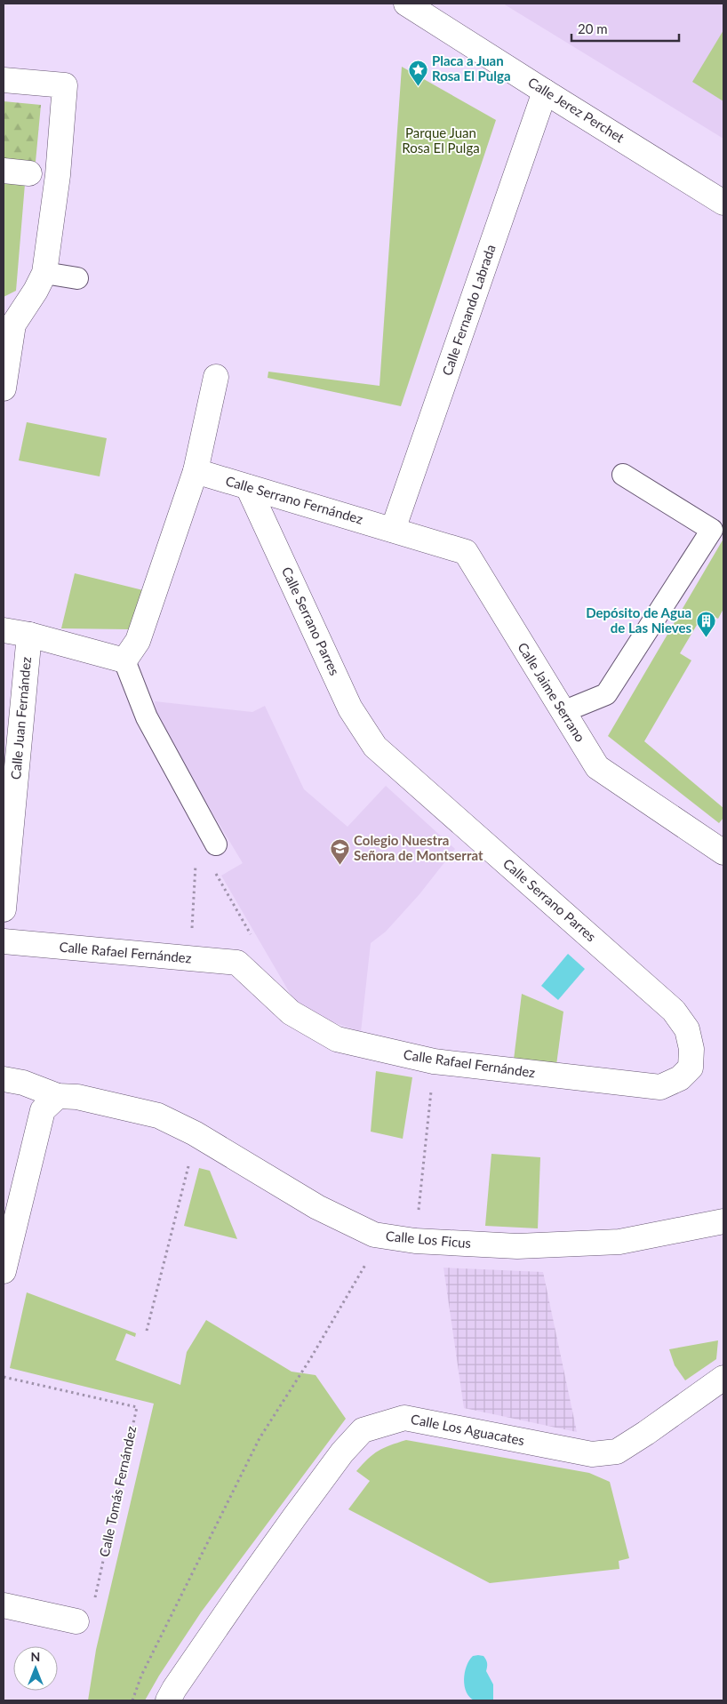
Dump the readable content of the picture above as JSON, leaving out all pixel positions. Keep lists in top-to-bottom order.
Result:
{
  "streets": {
    "street": [
      "Calle Jerez Perchet",
      "Calle Fernando Labrada",
      "Calle Serrano Fernández",
      "Calle Serrano Parres",
      "Calle Jaime Serrano",
      "Calle Juan Fernández",
      "Calle Rafael Fernández",
      "Calle Los Ficus",
      "Calle Los Aguacates"
    ],
    "path": ["Calle Tomás Fernández"]
  },
  "crossings": [
    ["Calle Jerez Perchet", "Calle Fernando Labrada"],
    ["Calle Fernando Labrada", "Calle Serrano Fernández"],
    ["Calle Fernando Labrada", "Calle Jaime Serrano"],
    ["Calle Serrano Fernández", "Calle Serrano Parres"],
    ["Calle Serrano Fernández", "Calle Jaime Serrano"],
    ["Calle Serrano Parres", "Calle Rafael Fernández"]
  ],
  "parks": ["Parque Juan Rosa El Pulga"],
  "places": {
    "place": ["Placa a Juan Rosa El Pulga"],
    "building": ["Depósito de Agua de Las Nieves"],
    "school or university": ["Colegio Nuestra Señora de Montserrat"]
  },
  "scale_bar": "20 m",
  "north": "top"
}
